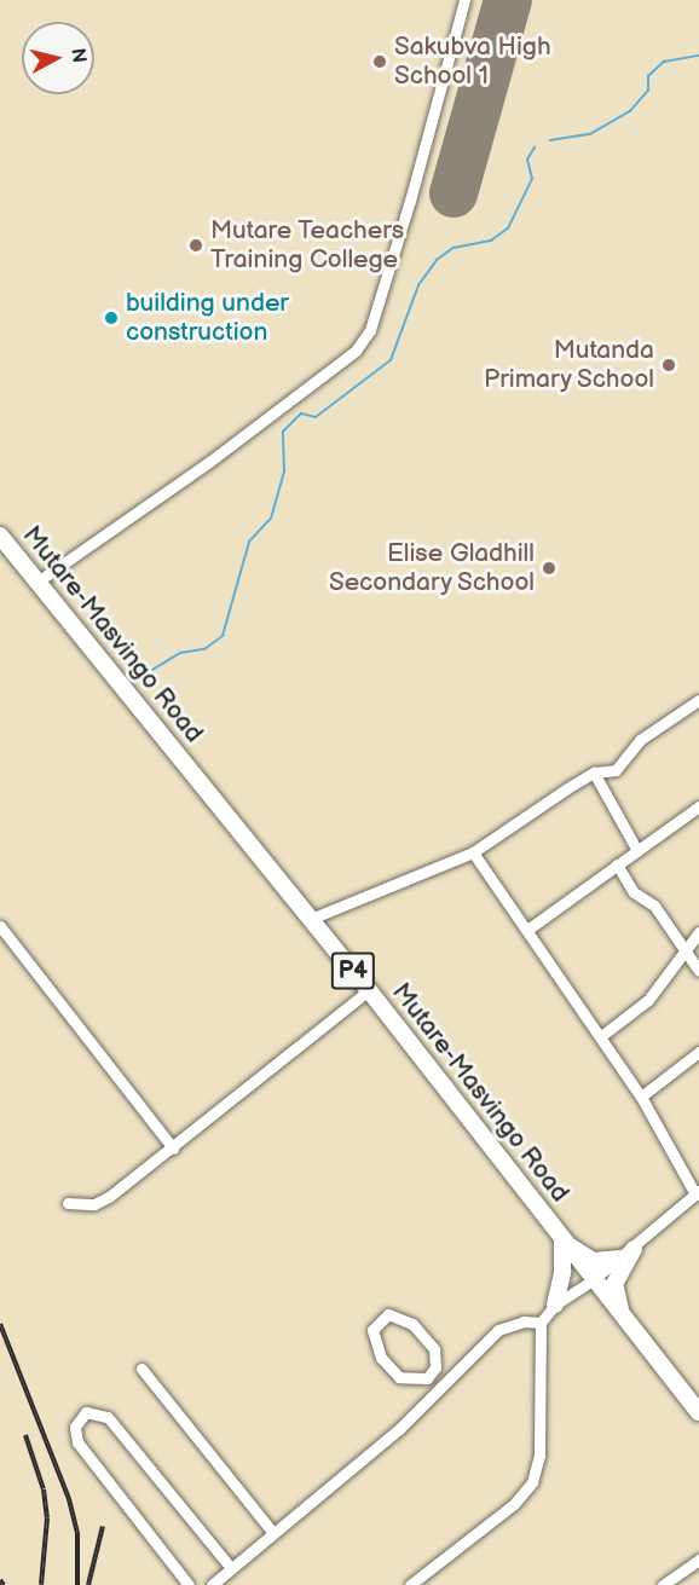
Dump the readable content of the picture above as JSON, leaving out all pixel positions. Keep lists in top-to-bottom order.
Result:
{
  "streets": {
    "highway": ["Mutare-Masvingo Road", "P4"]
  },
  "places": [
    "Sakubva High School 1",
    "Mutare Teachers Training College",
    "building under construction",
    "Mutanda Primary School",
    "Elise Gladhill Secondary School"
  ],
  "north": "right"
}
